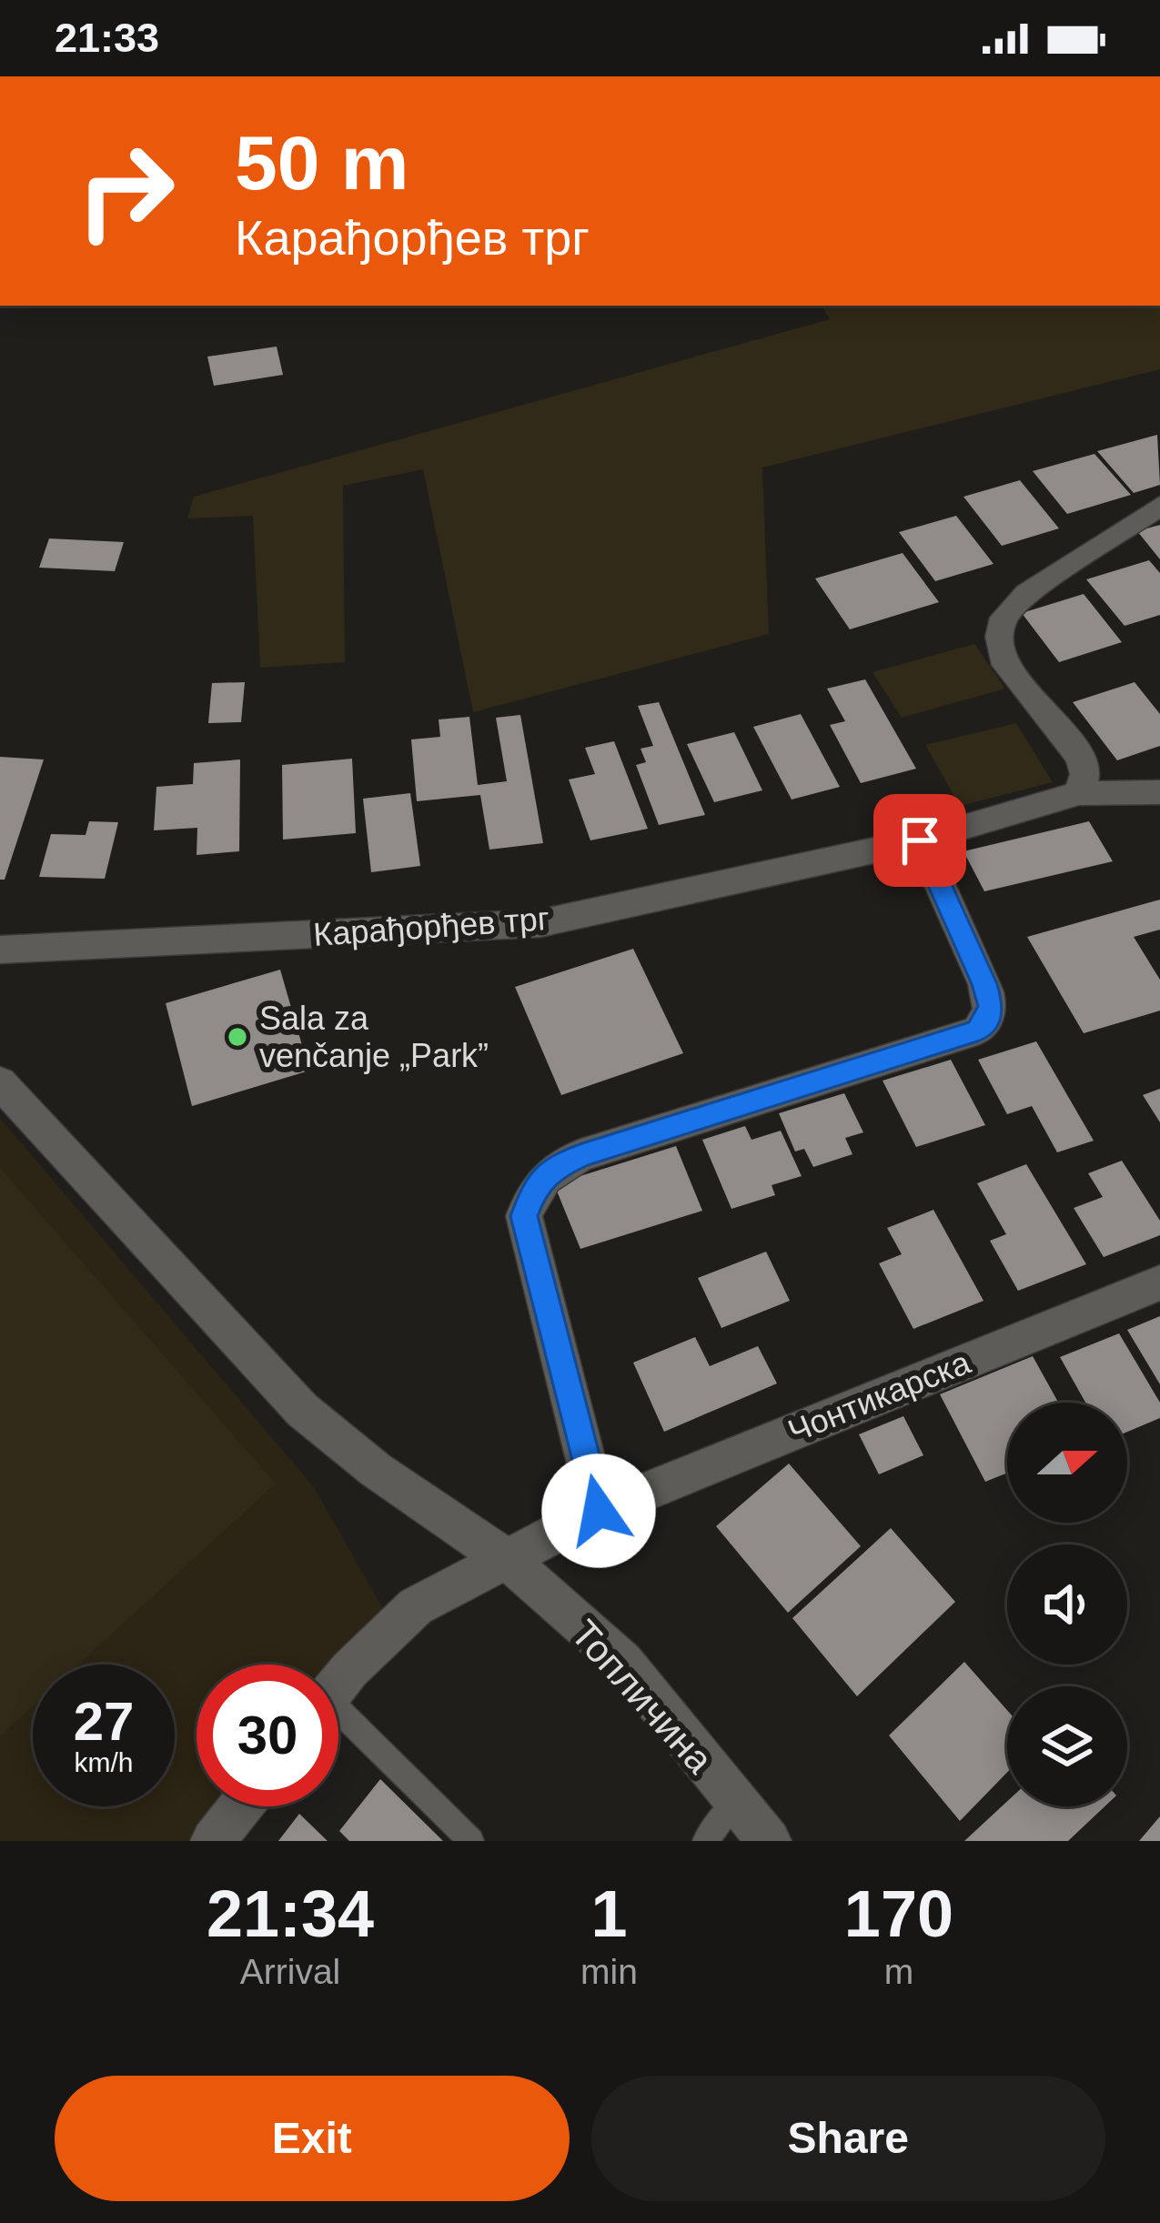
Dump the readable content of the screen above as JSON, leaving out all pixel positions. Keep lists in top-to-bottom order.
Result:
{
  "streets": {
    "street": ["Карађорђев трг", "Чонтикарска", "Топличина"]
  },
  "places": ["Sala za venčanje „Park”"],
  "north": "right",
  "page": {
    "status": "21:33",
    "turn": ["50 m", "Карађорђев трг"],
    "speed": "27 km/h",
    "limit": "30",
    "eta": [
      "21:34",
      "Arrival",
      "1",
      "min",
      "170",
      "m"
    ],
    "buttons": ["Exit", "Share"]
  }
}
